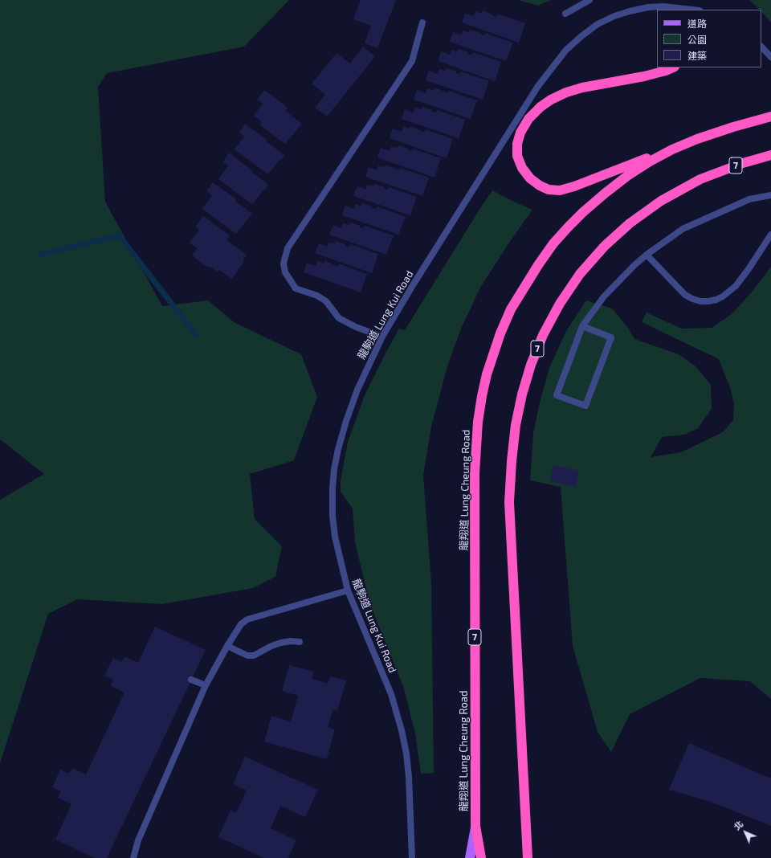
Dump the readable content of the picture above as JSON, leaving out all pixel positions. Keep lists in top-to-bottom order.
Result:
{
  "streets": {
    "highway": ["7", "龍翔道 Lung Cheung Road"],
    "street": ["龍駒道 Lung Kui Road"]
  },
  "legend": ["道路", "公園", "建築"],
  "north": "top left"
}
